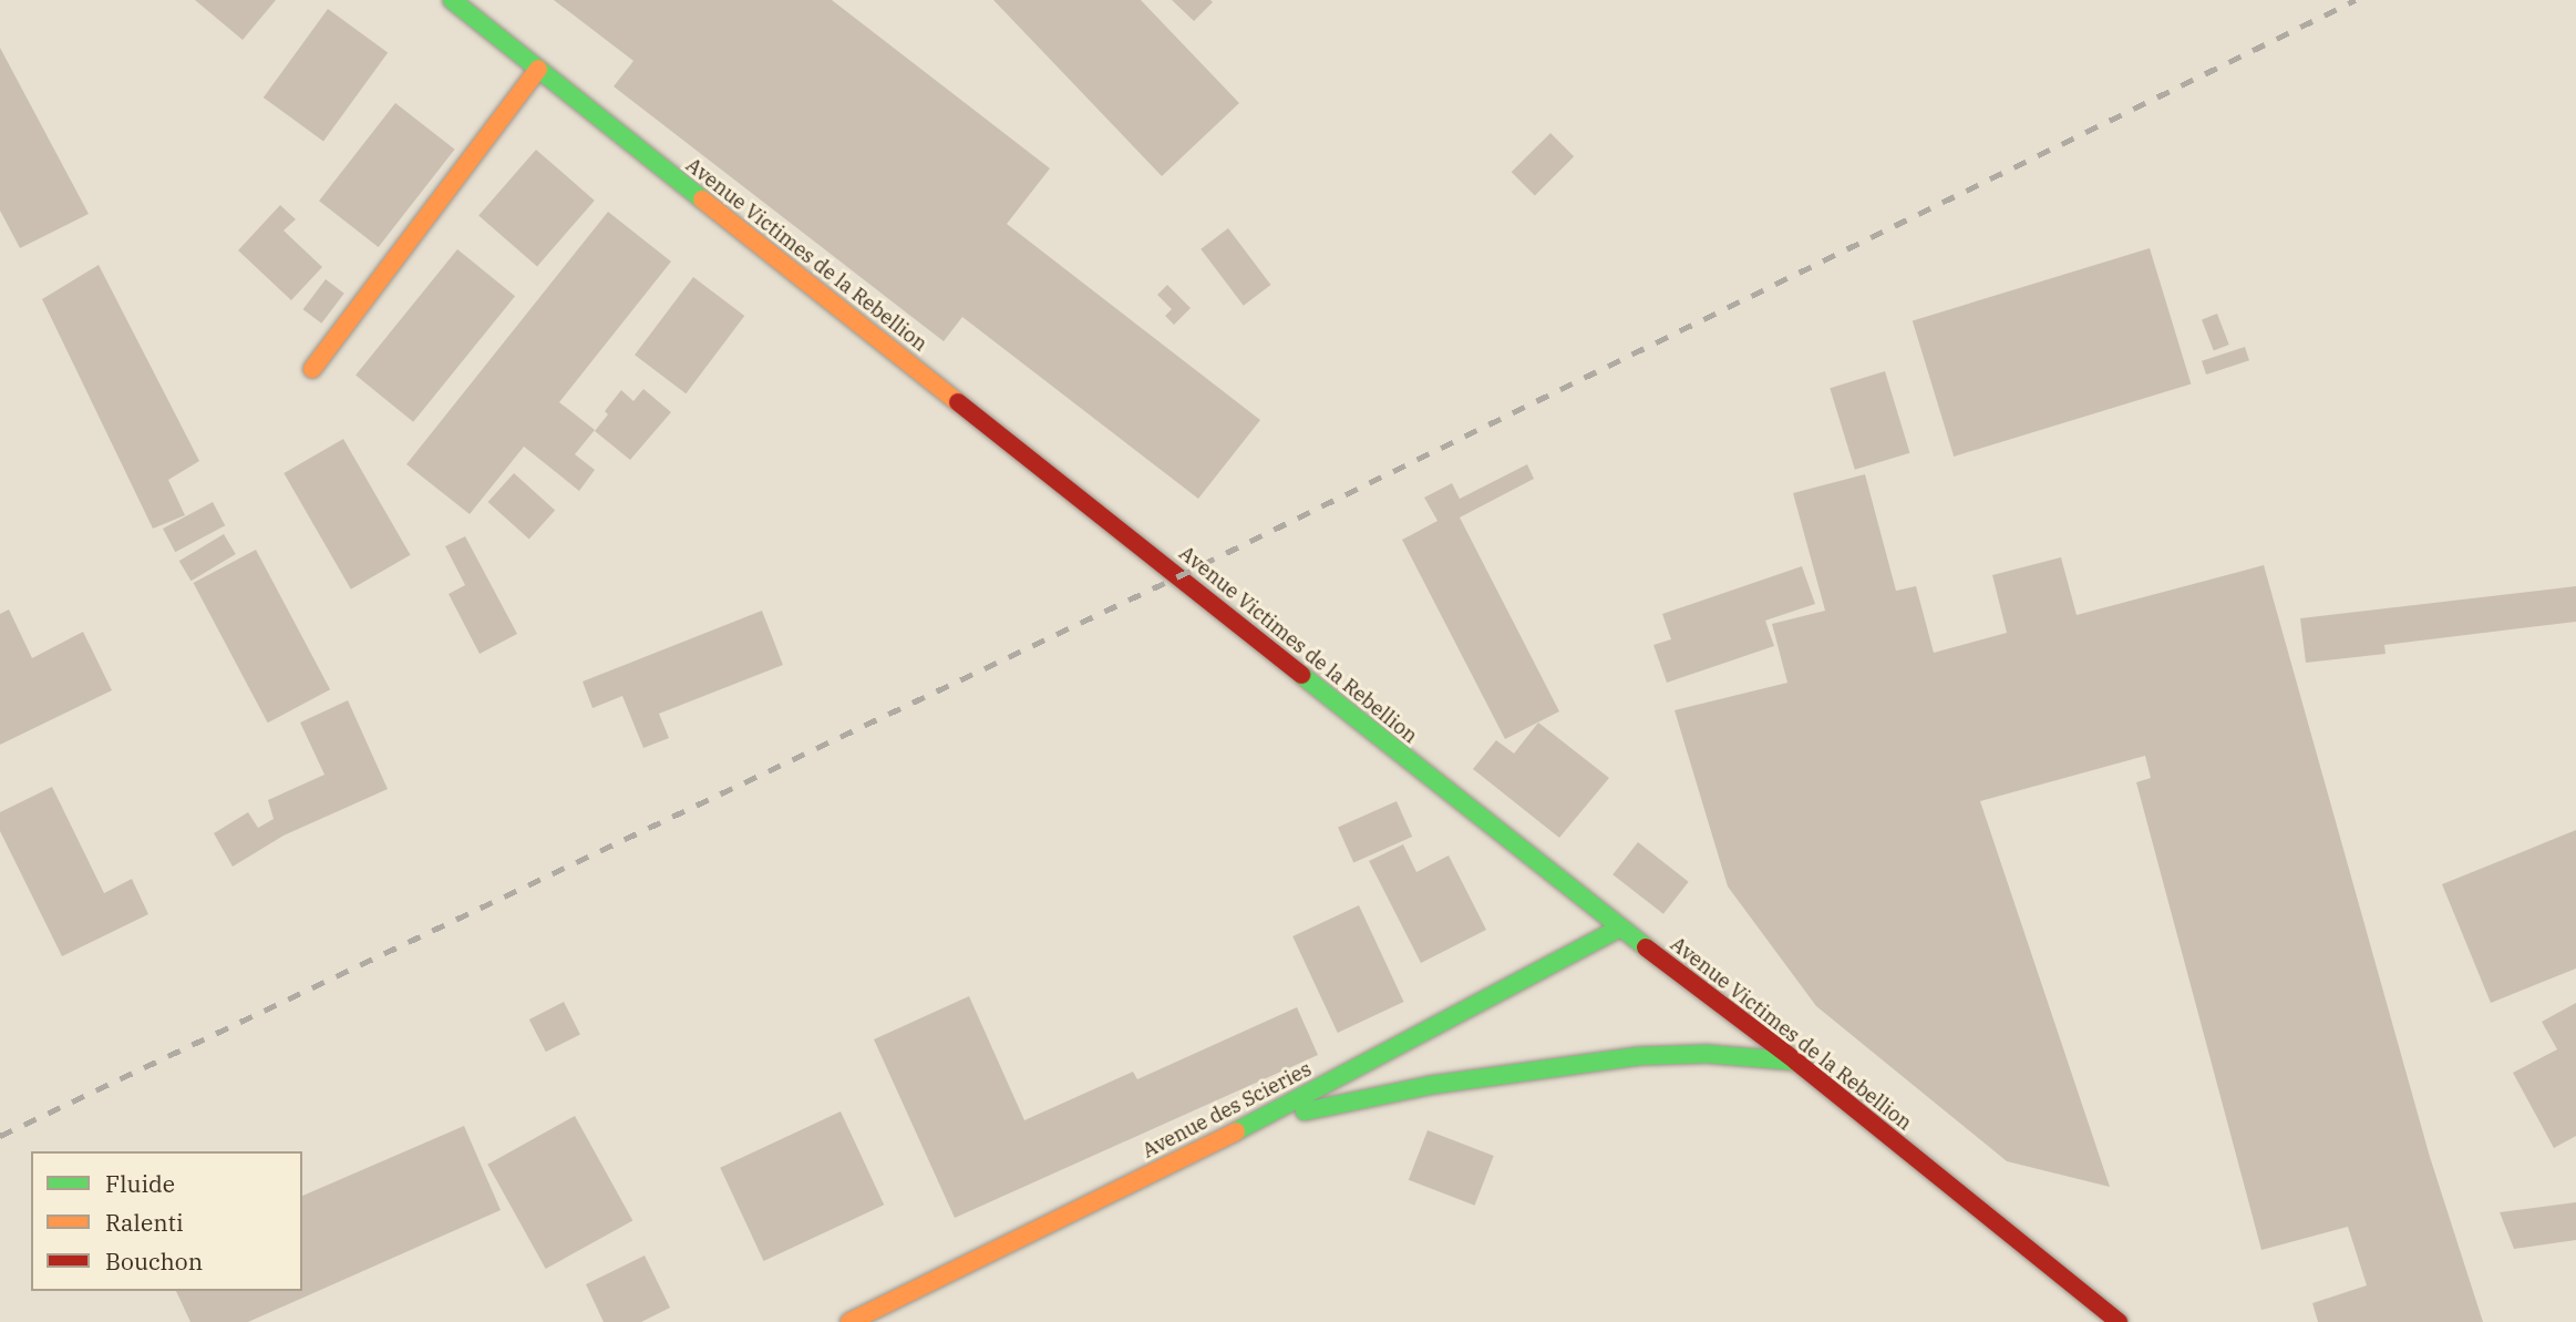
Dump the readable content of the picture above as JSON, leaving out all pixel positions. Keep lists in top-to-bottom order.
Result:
{
  "streets": {
    "street": ["Avenue Victimes de la Rebellion", "Avenue des Scieries"]
  },
  "crossings": [
    ["Avenue Victimes de la Rebellion", "Avenue des Scieries"]
  ],
  "legend": ["Fluide", "Ralenti", "Bouchon"]
}
